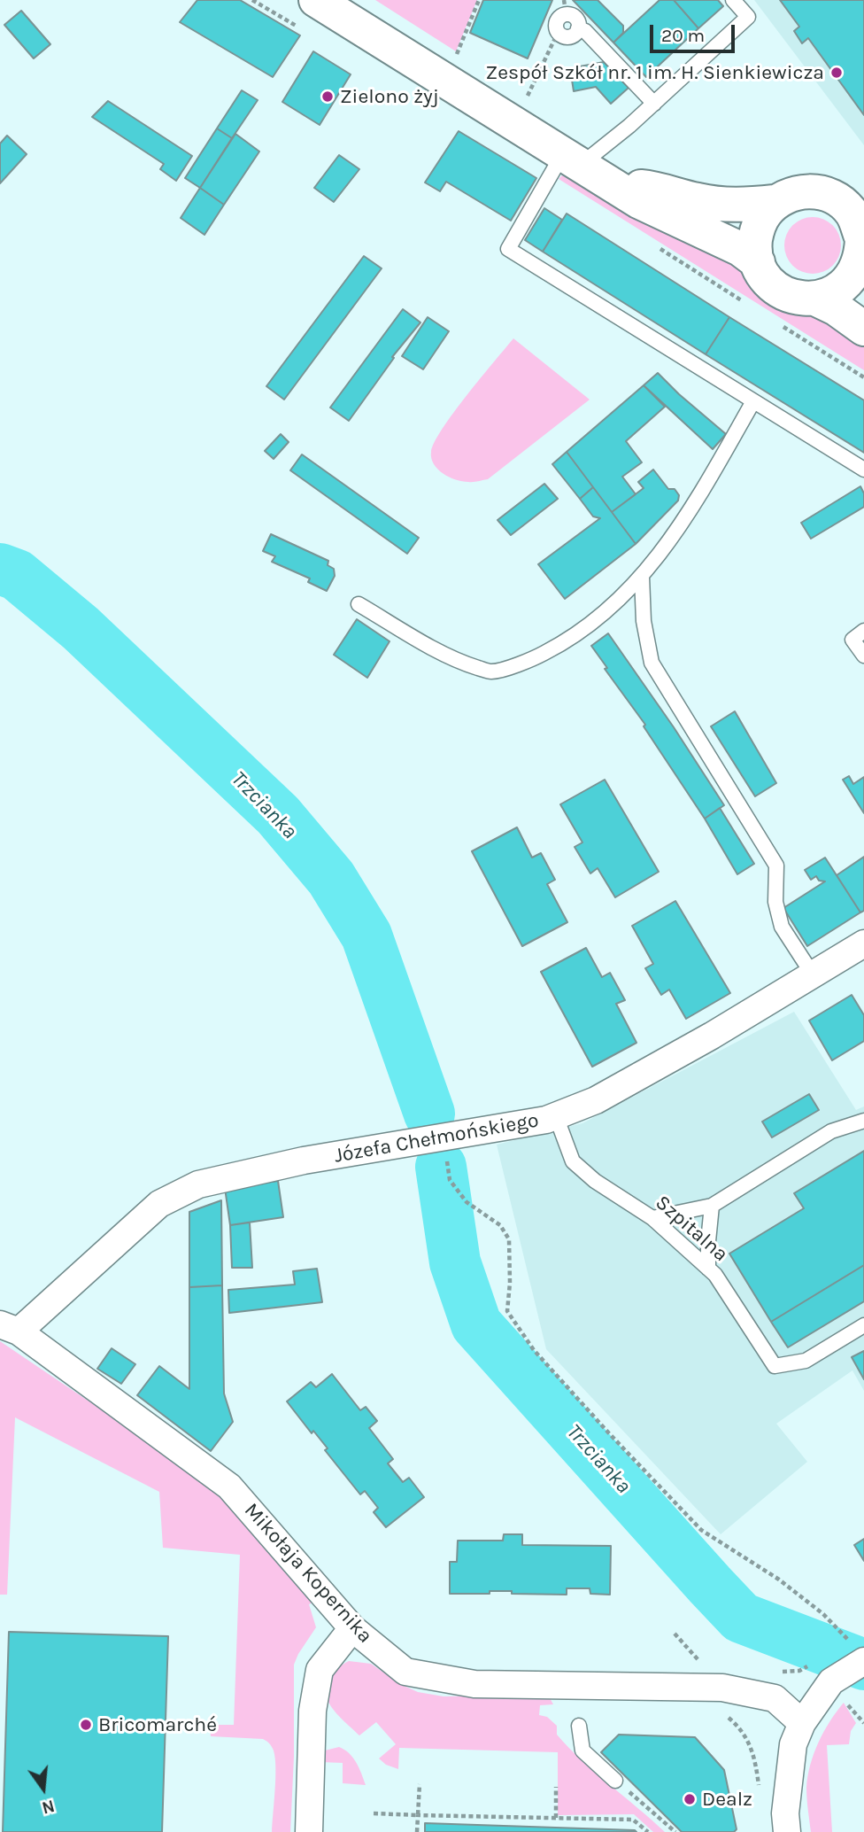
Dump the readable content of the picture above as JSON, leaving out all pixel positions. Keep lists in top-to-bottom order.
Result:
{
  "streets": {
    "street": ["Józefa Chełmońskiego", "Mikołaja Kopernika"],
    "lane": ["Szpitalna"]
  },
  "crossings": [
    ["Józefa Chełmońskiego", "Szpitalna"],
    ["Józefa Chełmońskiego", "Mikołaja Kopernika"]
  ],
  "water": ["Trzcianka"],
  "places": [
    "Zespół Szkół nr. 1 im. H. Sienkiewicza",
    "Zielono żyj",
    "Bricomarché",
    "Dealz"
  ],
  "scale_bar": "20 m",
  "north": "bottom"
}
